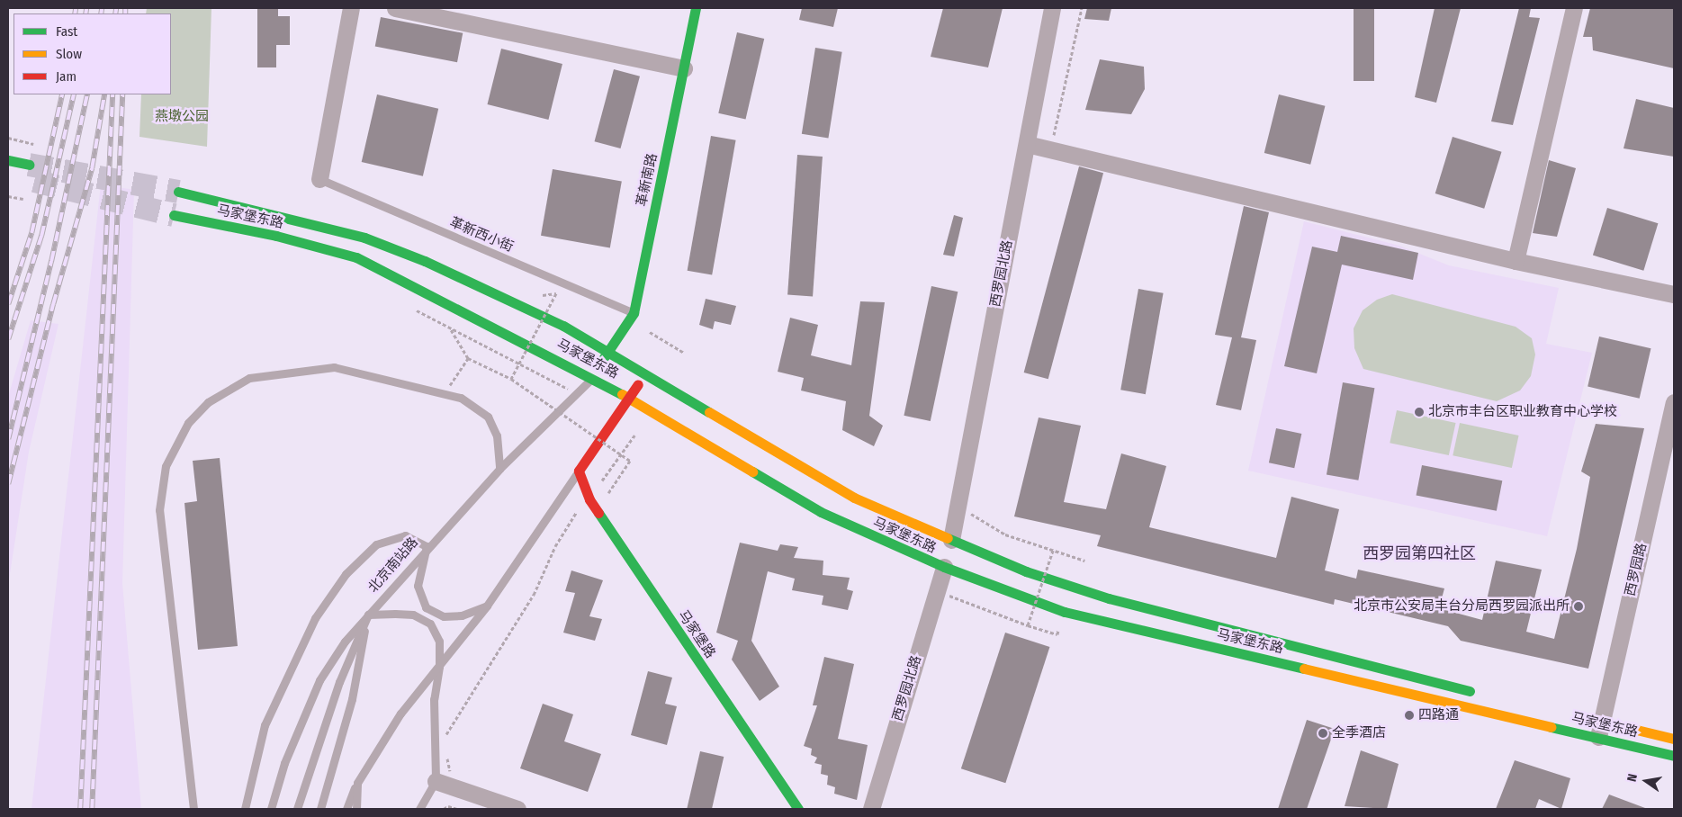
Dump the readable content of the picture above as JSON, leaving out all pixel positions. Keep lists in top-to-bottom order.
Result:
{
  "streets": {
    "main road": ["革新南路", "马家堡东路", "马家堡路"],
    "street": ["西罗园北路", "西罗园路"],
    "lane": ["革新西小街", "北京南站路"]
  },
  "crossings": [
    ["革新南路", "马家堡东路"],
    ["革新南路", "革新西小街"],
    ["革新南路", "北京南站路"],
    ["马家堡东路", "西罗园北路"],
    ["马家堡东路", "北京南站路"],
    ["马家堡东路", "西罗园路"]
  ],
  "districts": ["西罗园第四社区"],
  "parks": ["燕墩公园"],
  "places": [
    "北京市丰台区职业教育中心学校",
    "北京市公安局丰台分局西罗园派出所",
    "四路通",
    "全季酒店"
  ],
  "legend": ["Fast", "Slow", "Jam"],
  "north": "left"
}
